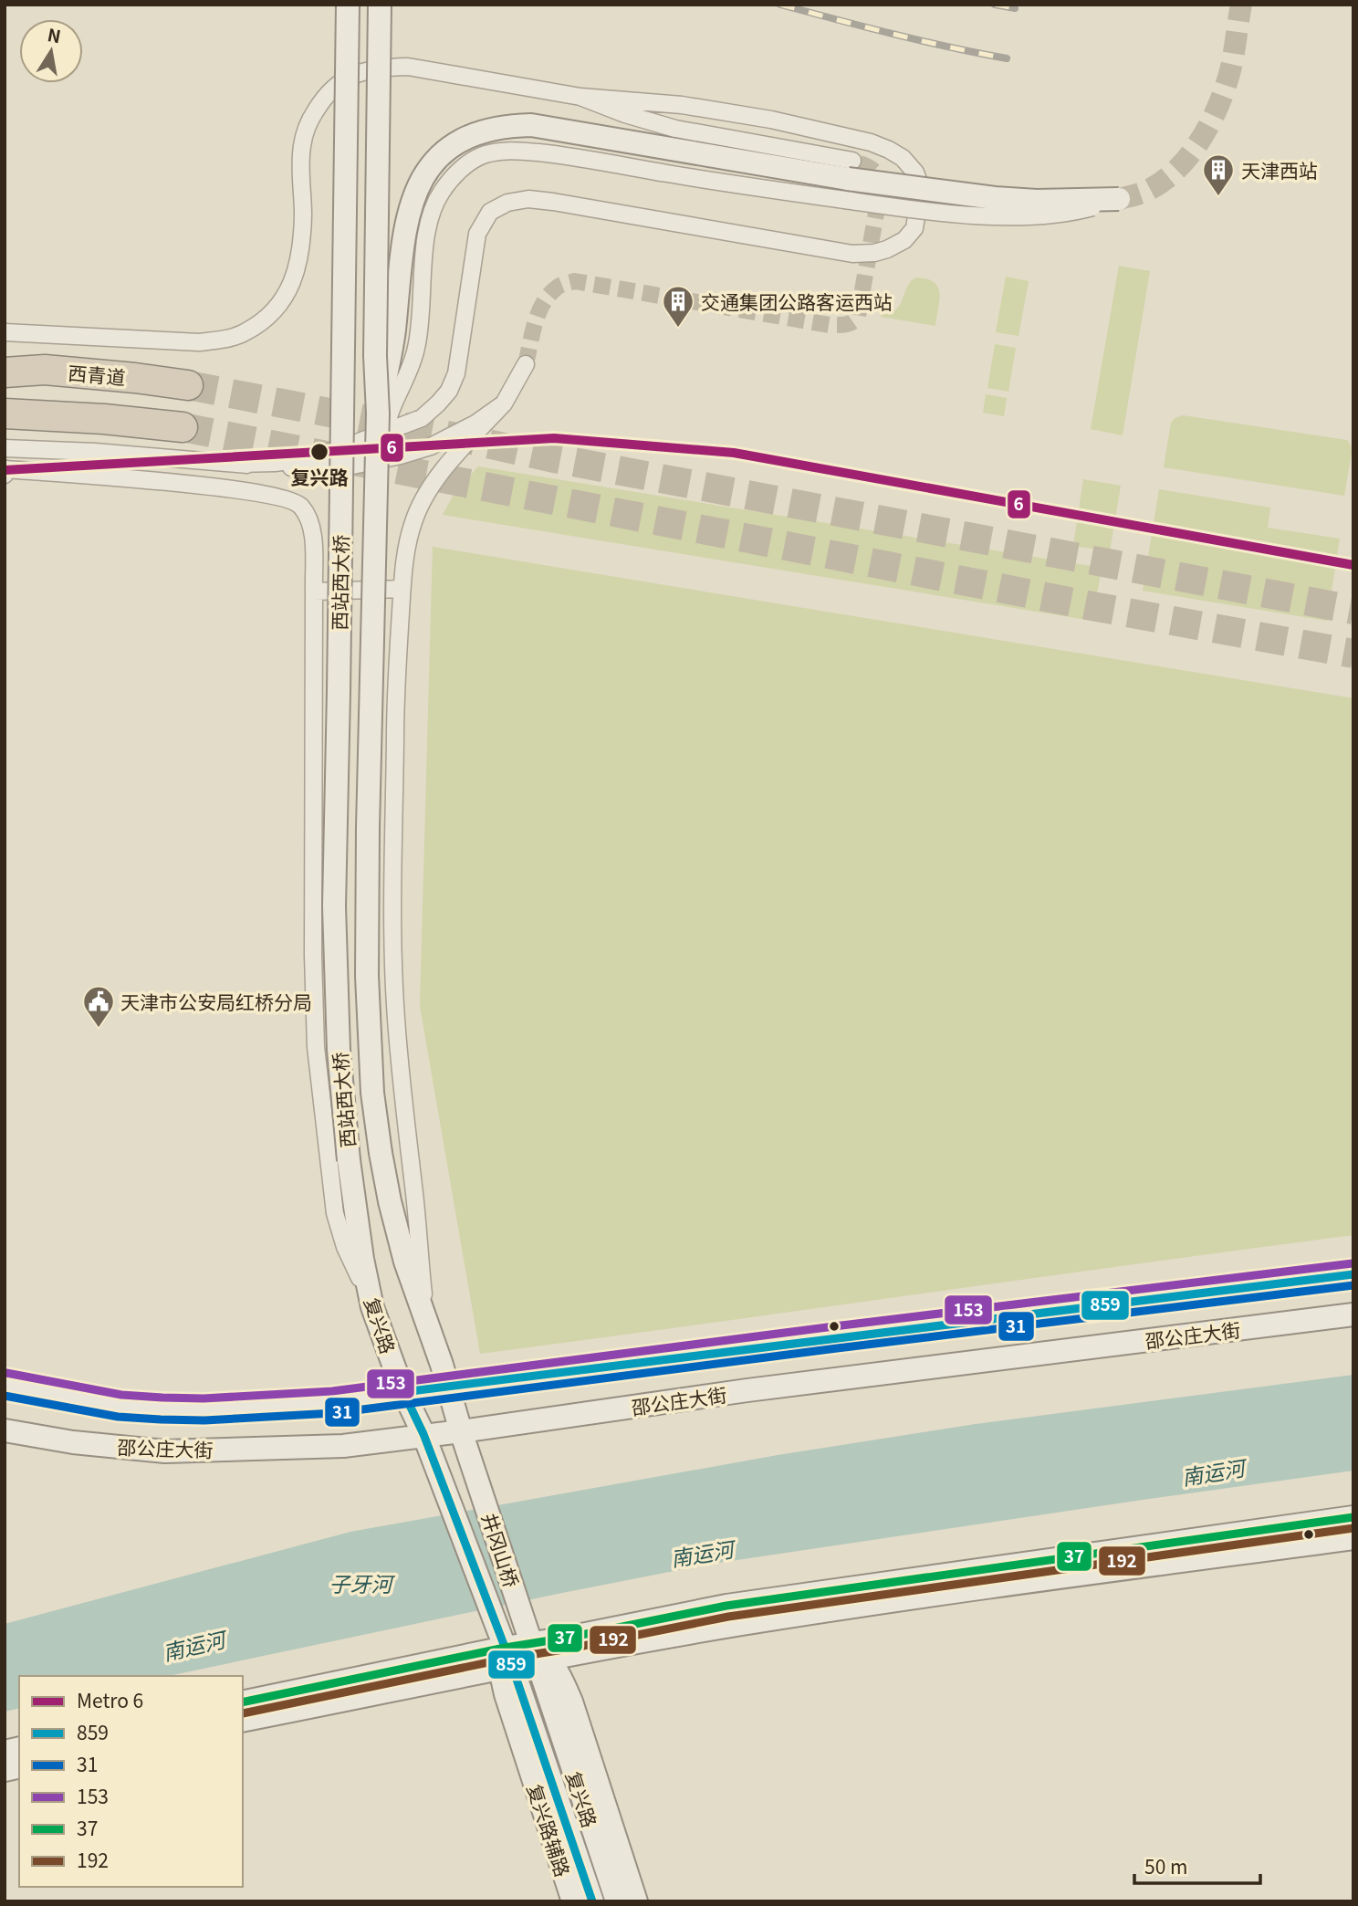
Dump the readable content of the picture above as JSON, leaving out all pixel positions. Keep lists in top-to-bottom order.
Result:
{
  "streets": {
    "highway": ["西青道"],
    "street": [
      "西站西大桥",
      "复兴路",
      "邵公庄大街",
      "井冈山桥",
      "复兴路辅路"
    ]
  },
  "crossings": [
    ["西站西大桥", "复兴路"],
    ["复兴路", "邵公庄大街"],
    ["复兴路", "井冈山桥"],
    ["复兴路", "复兴路辅路"],
    ["邵公庄大街", "井冈山桥"],
    ["井冈山桥", "复兴路辅路"]
  ],
  "water": ["南运河", "子牙河"],
  "places": {
    "building": ["天津西站", "交通集团公路客运西站"],
    "other": ["复兴路"],
    "public building": ["天津市公安局红桥分局"]
  },
  "lines": [
    "metro line 6",
    "transit line 153",
    "transit line 859",
    "transit line 31",
    "transit line 37",
    "transit line 192"
  ],
  "legend": [
    "Metro 6",
    "859",
    "31",
    "153",
    "37",
    "192"
  ],
  "scale_bar": "50 m",
  "north": "top"
}
